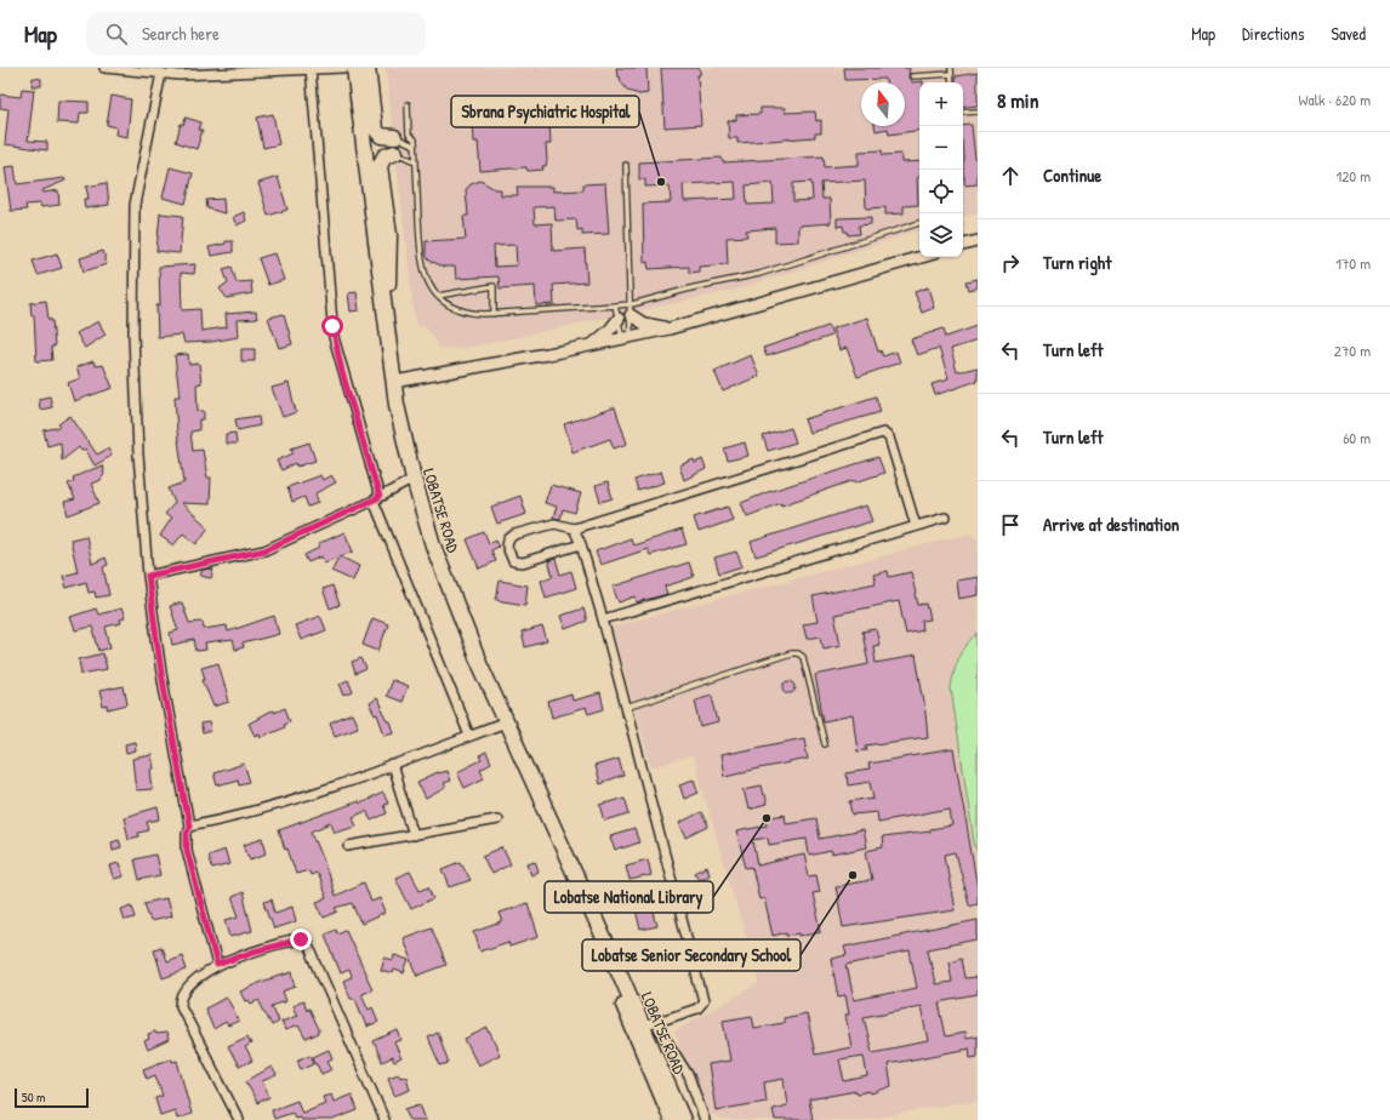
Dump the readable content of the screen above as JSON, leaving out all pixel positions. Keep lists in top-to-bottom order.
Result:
{
  "streets": {
    "highway": ["LOBATSE ROAD"]
  },
  "places": ["Sbrana Psychiatric Hospital", "Lobatse National Library", "Lobatse Senior Secondary School"],
  "scale_bar": "50 m",
  "north": "top",
  "page": {
    "header": "Map",
    "search": "Search here",
    "nav": ["Map", "Directions", "Saved"],
    "heading": ["8 min", "Walk · 620 m"],
    "map_buttons": ["+", "−"],
    "list": [
      ["Continue", "120 m"],
      ["Turn right", "170 m"],
      ["Turn left", "270 m"],
      ["Turn left", "60 m"],
      "Arrive at destination"
    ],
    "scale": "50 m"
  }
}
